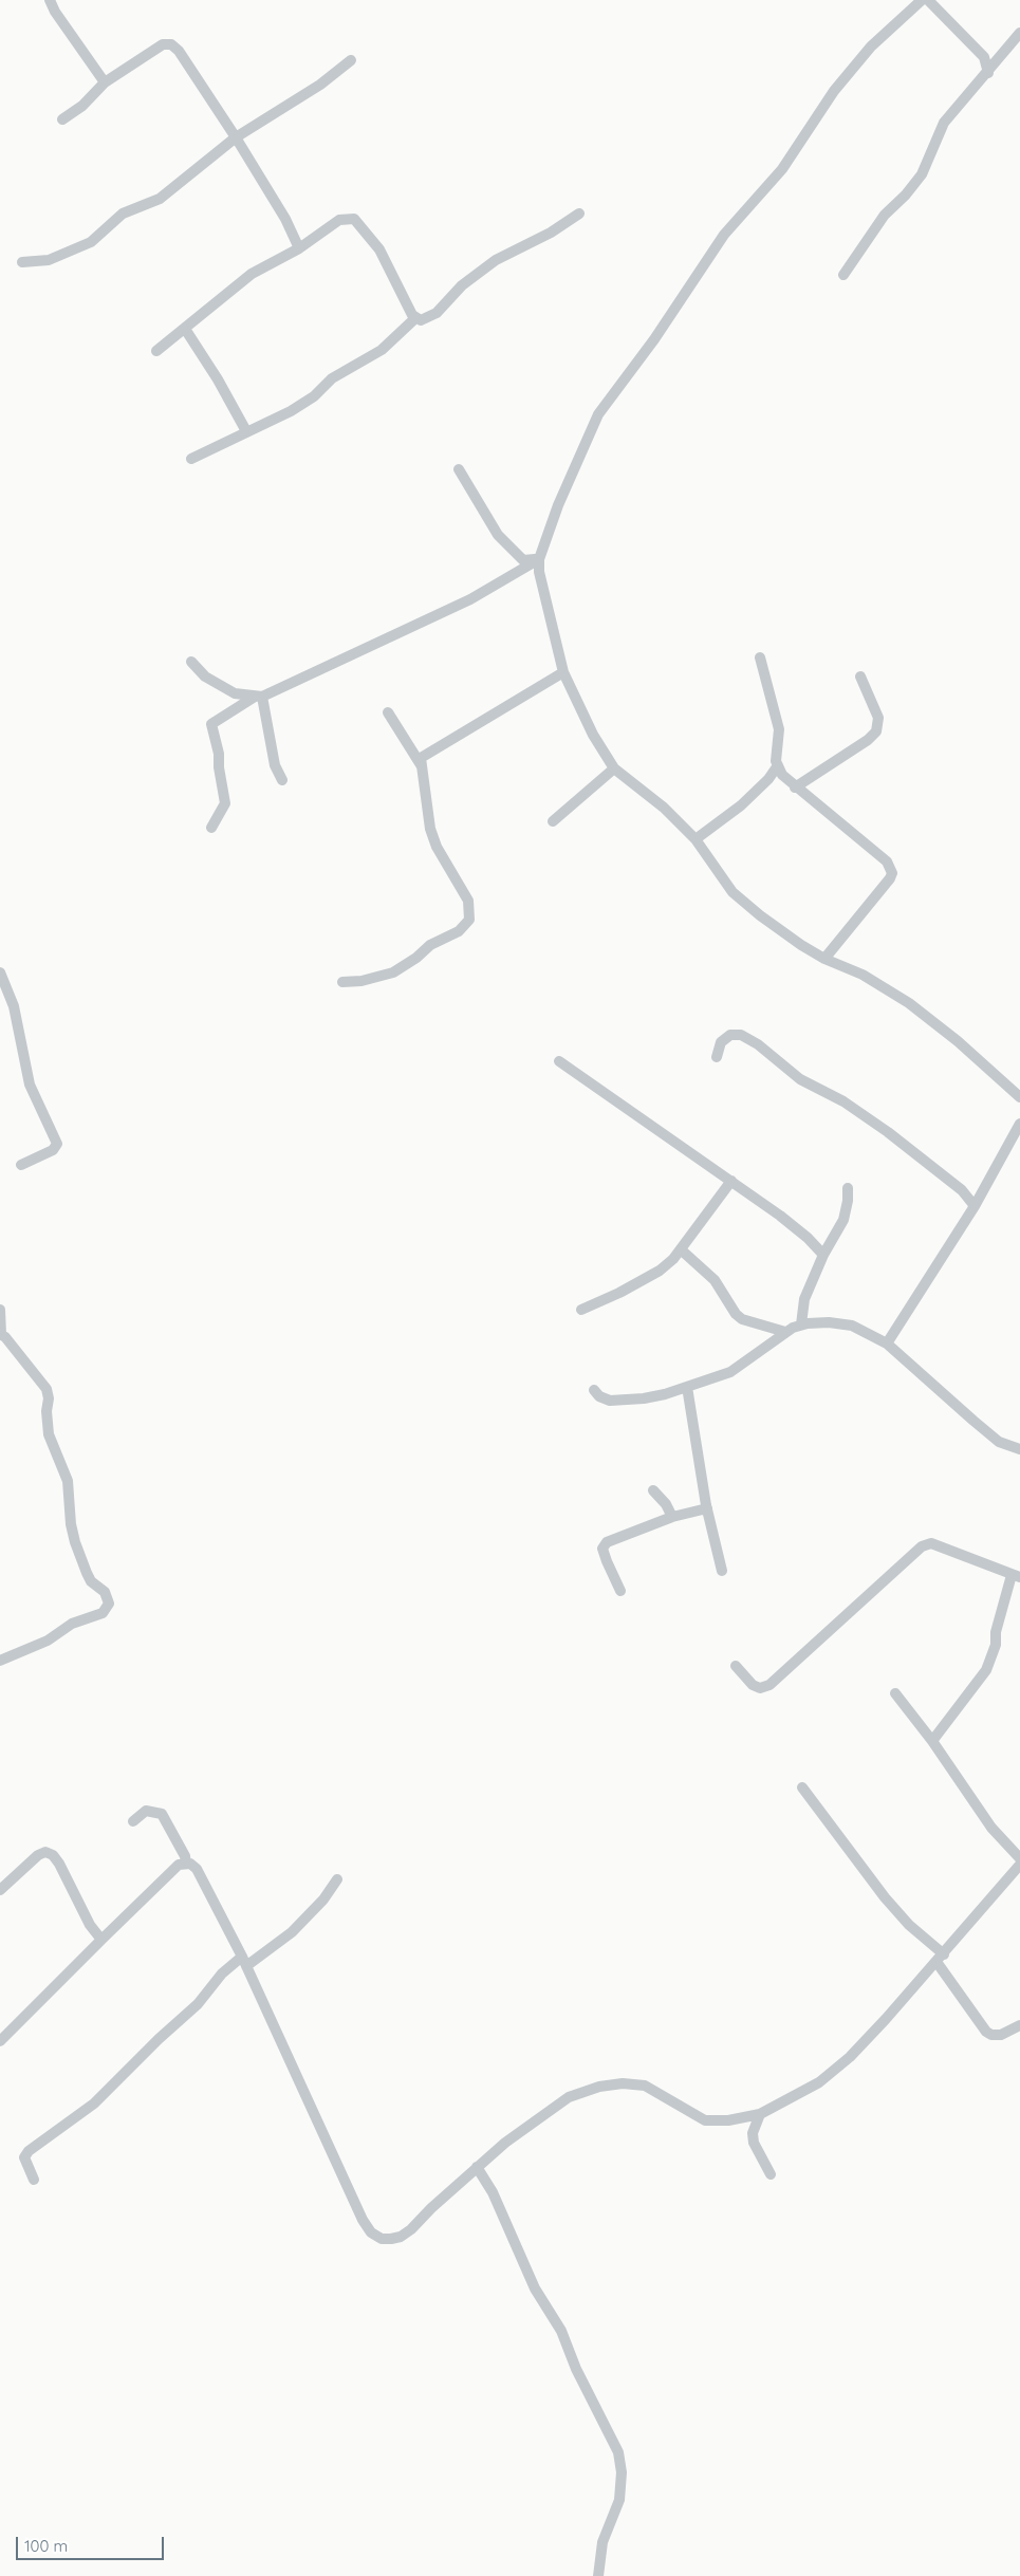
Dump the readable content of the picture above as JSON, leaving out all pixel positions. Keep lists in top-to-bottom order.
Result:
{
  "scale_bar": "100 m"
}
